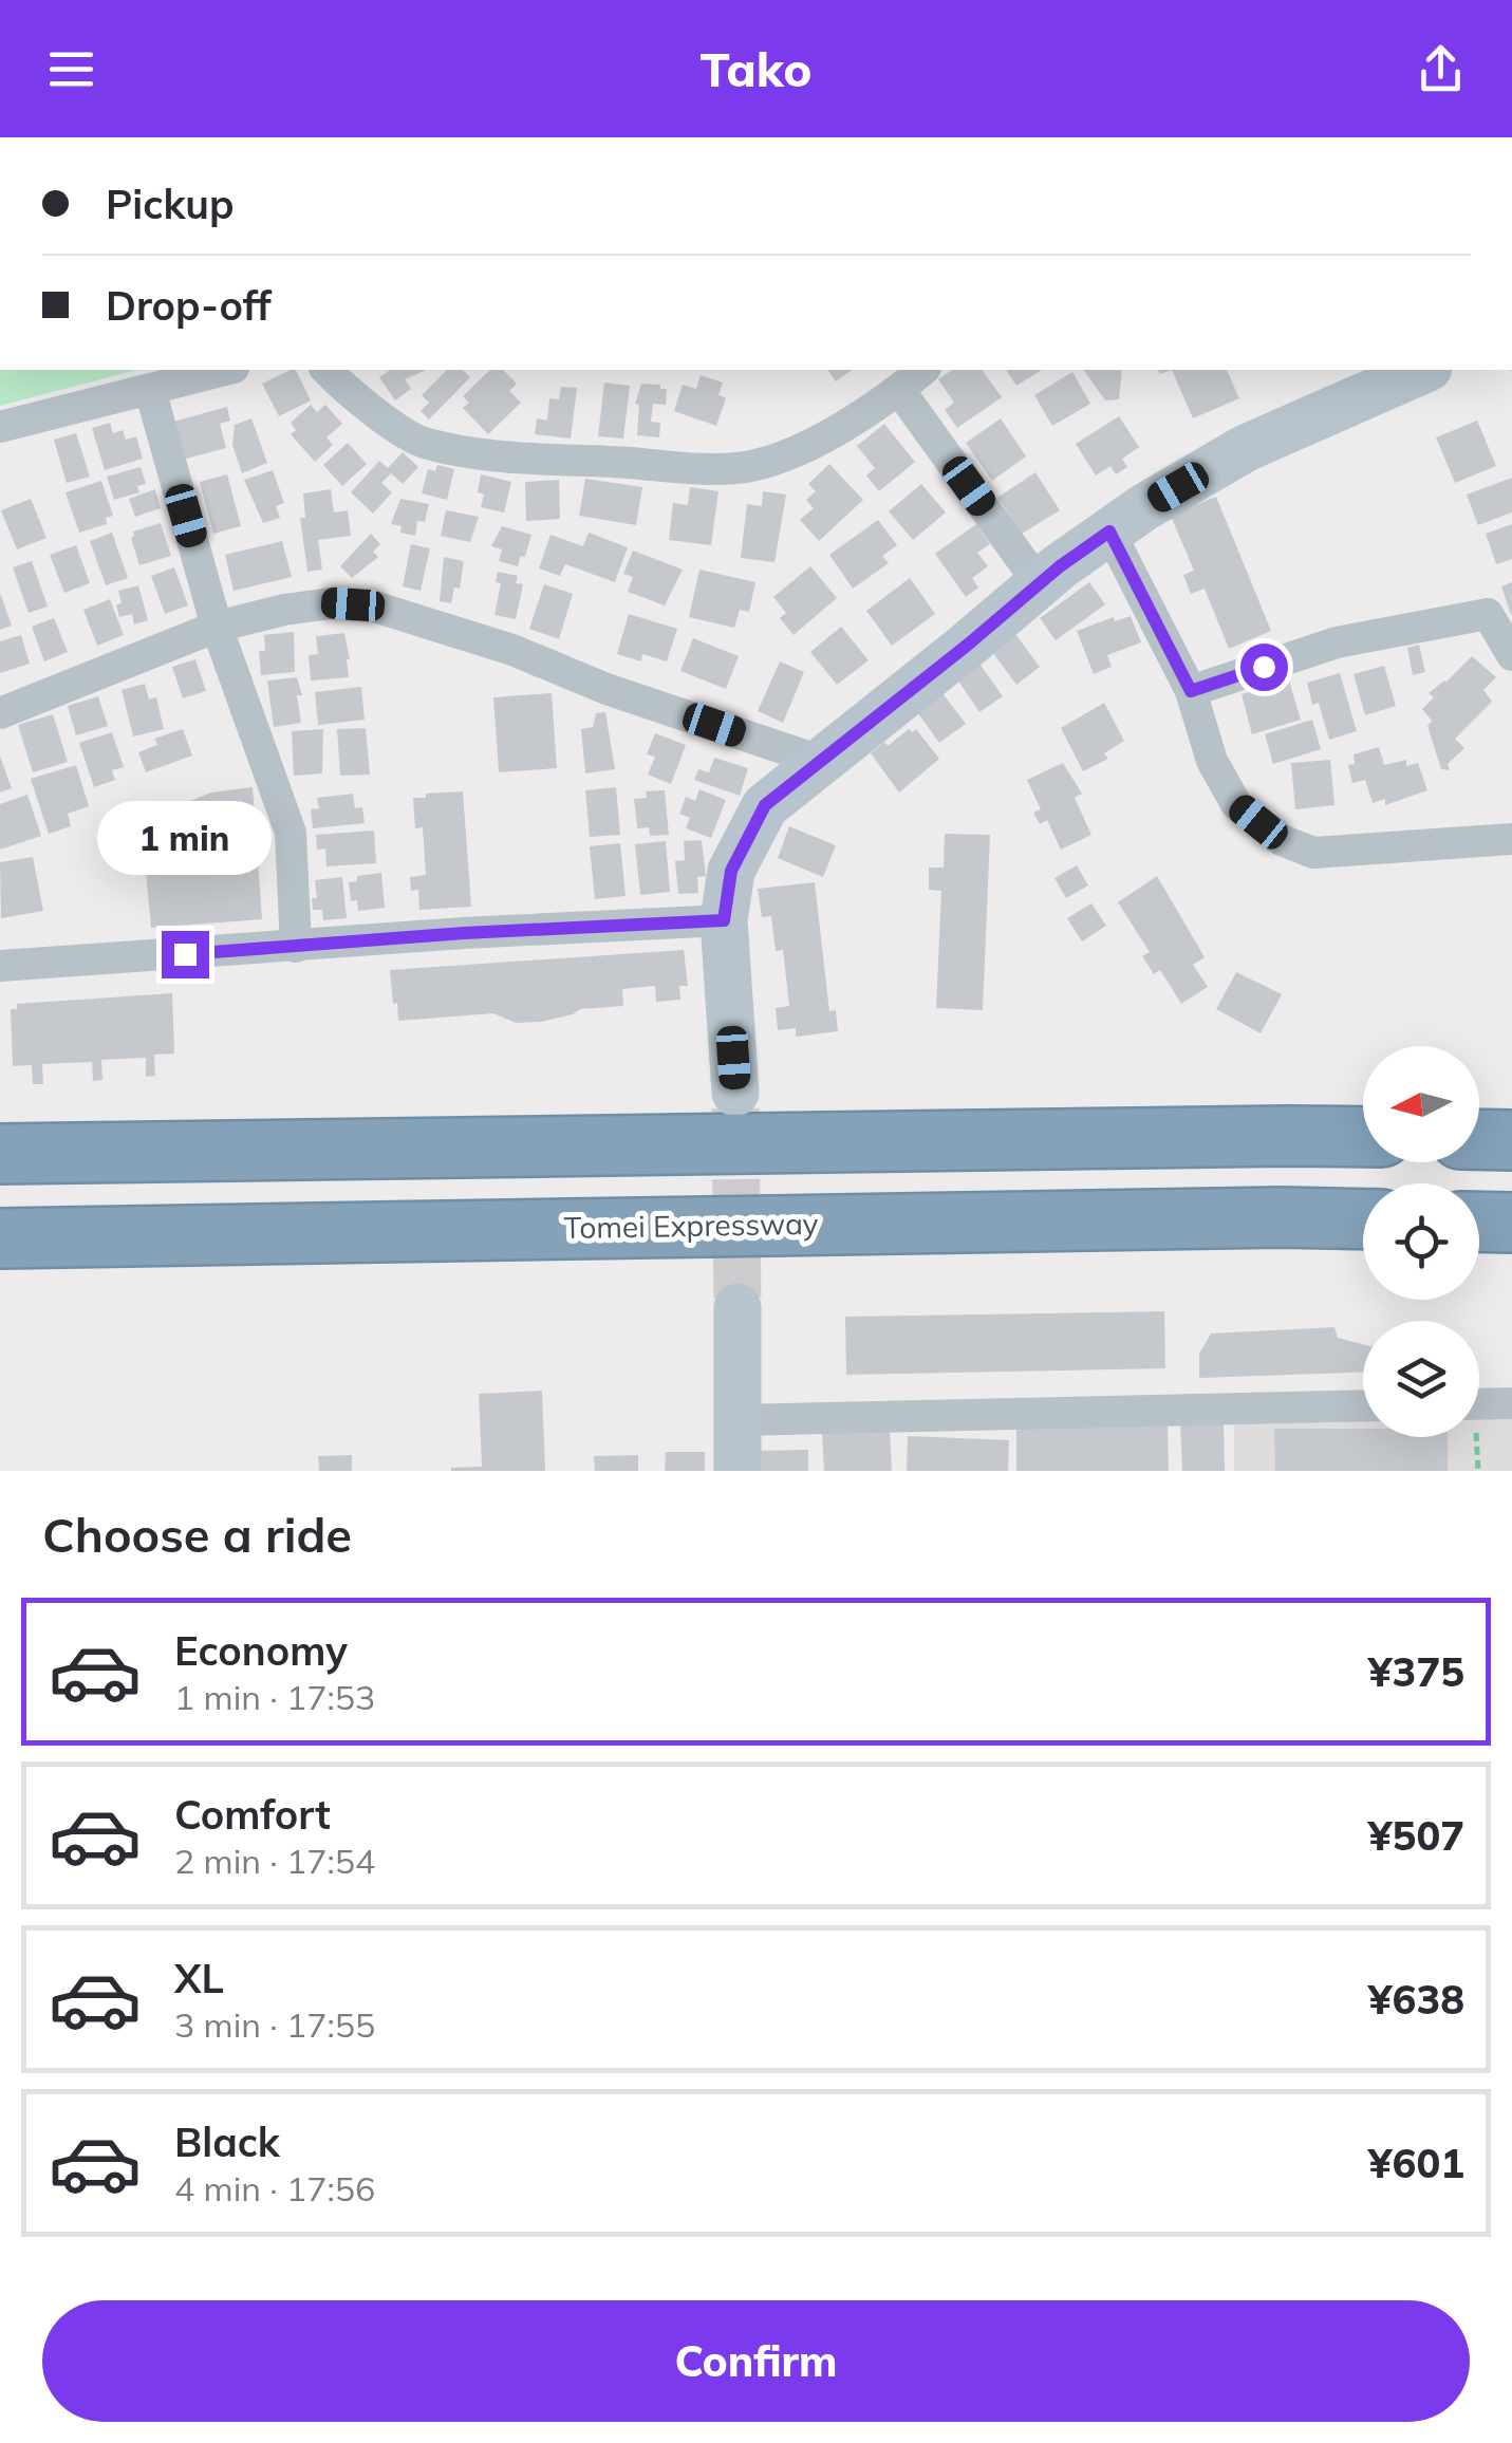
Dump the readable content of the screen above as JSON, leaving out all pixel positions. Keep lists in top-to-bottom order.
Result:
{
  "streets": {
    "highway": ["Tomei Expressway"]
  },
  "north": "left",
  "page": {
    "header": "Tako",
    "banner": ["Pickup", "Drop-off"],
    "bubble": "1 min",
    "heading": "Choose a ride",
    "list": [
      {
        "name": "Economy",
        "note": "1 min · 17:53",
        "value": "¥375"
      },
      {
        "name": "Comfort",
        "note": "2 min · 17:54",
        "value": "¥507"
      },
      {
        "name": "XL",
        "note": "3 min · 17:55",
        "value": "¥638"
      },
      {
        "name": "Black",
        "note": "4 min · 17:56",
        "value": "¥601"
      }
    ],
    "buttons": "Confirm"
  }
}
